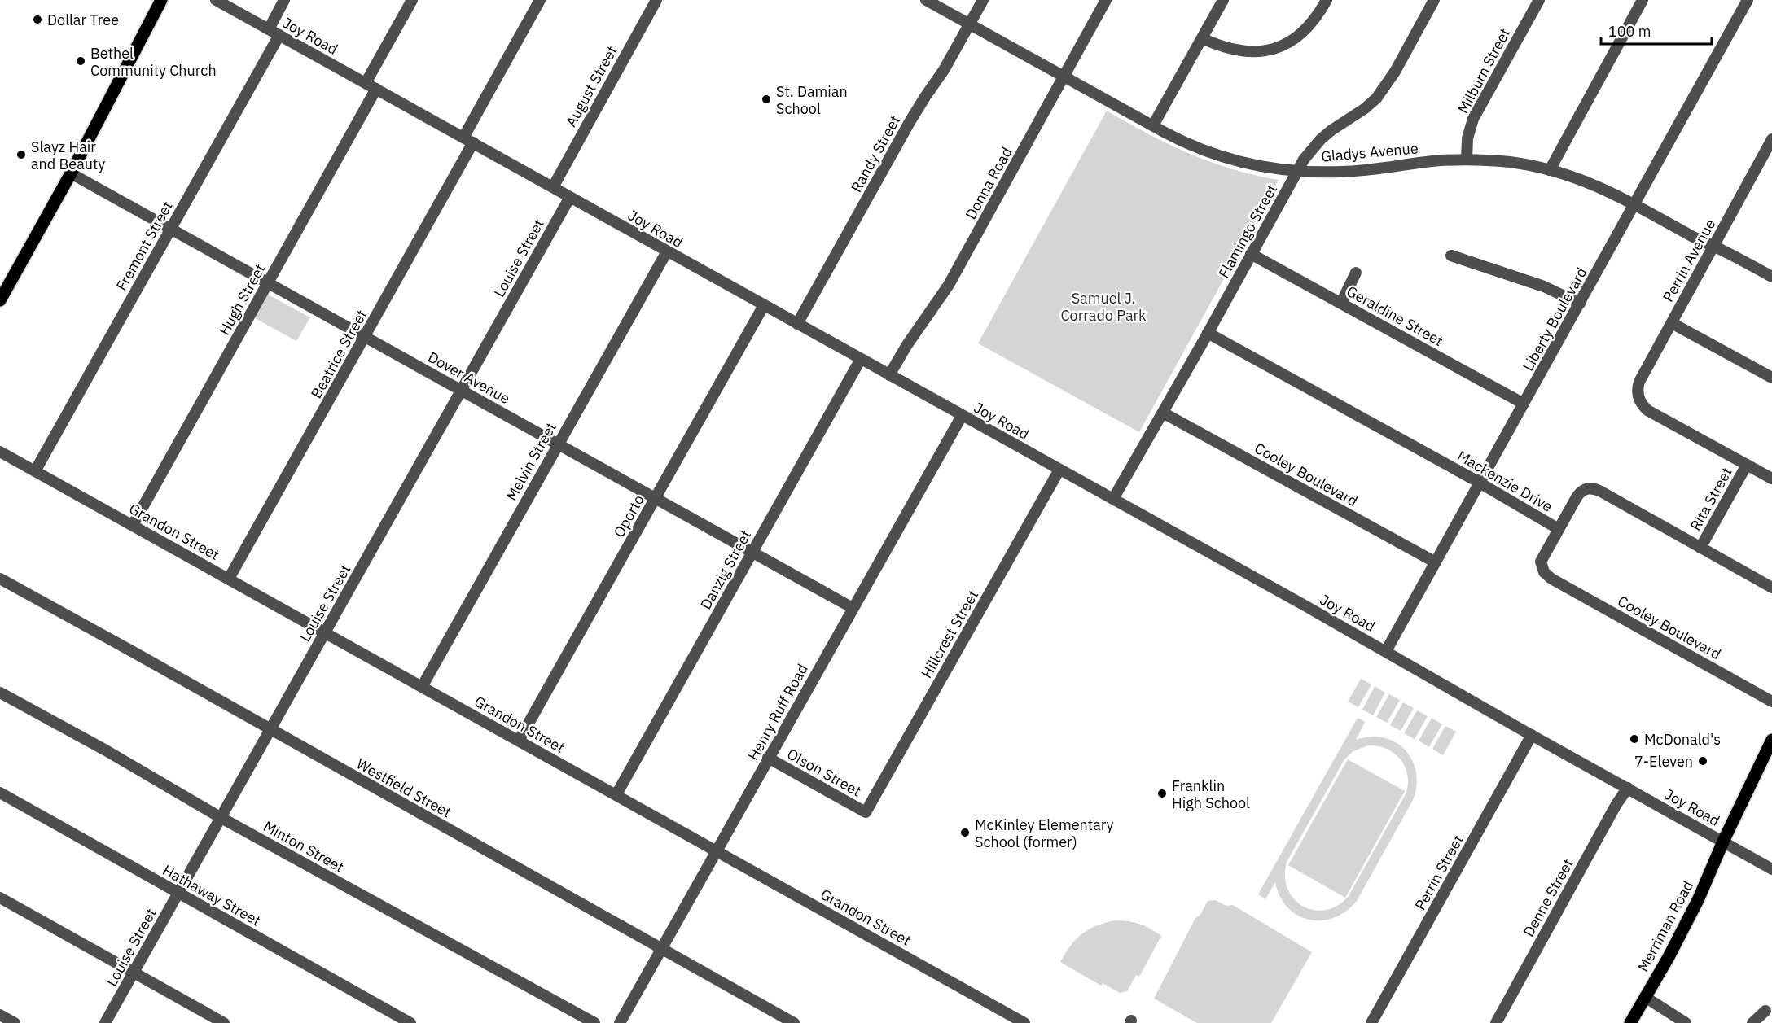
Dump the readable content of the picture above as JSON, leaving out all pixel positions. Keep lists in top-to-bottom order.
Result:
{
  "streets": {
    "main road": ["Merriman Road"],
    "street": [
      "Joy Road",
      "Milburn Street",
      "August Street",
      "Gladys Avenue",
      "Randy Street",
      "Donna Road",
      "Flamingo Street",
      "Fremont Street",
      "Louise Street",
      "Perrin Avenue",
      "Hugh Street",
      "Geraldine Street",
      "Liberty Boulevard",
      "Beatrice Street",
      "Dover Avenue",
      "Melvin Street",
      "Cooley Boulevard",
      "Mackenzie Drive",
      "Rita Street",
      "Oporto",
      "Grandon Street",
      "Danzig Street",
      "Hillcrest Street",
      "Henry Ruff Road",
      "Olson Street",
      "Westfield Street",
      "Minton Street",
      "Perrin Street",
      "Hathaway Street",
      "Denne Street"
    ]
  },
  "crossings": [
    ["Joy Road", "August Street"],
    ["Joy Road", "Randy Street"],
    ["Joy Road", "Donna Road"],
    ["Joy Road", "Flamingo Street"],
    ["Joy Road", "Fremont Street"],
    ["Joy Road", "Louise Street"],
    ["Joy Road", "Hugh Street"],
    ["Joy Road", "Liberty Boulevard"],
    ["Joy Road", "Beatrice Street"],
    ["Joy Road", "Melvin Street"],
    ["Joy Road", "Oporto"],
    ["Joy Road", "Danzig Street"],
    ["Joy Road", "Hillcrest Street"],
    ["Joy Road", "Henry Ruff Road"],
    ["Joy Road", "Perrin Street"],
    ["Joy Road", "Denne Street"],
    ["Joy Road", "Merriman Road"],
    ["Milburn Street", "Gladys Avenue"],
    ["Gladys Avenue", "Randy Street"],
    ["Gladys Avenue", "Donna Road"],
    ["Gladys Avenue", "Flamingo Street"],
    ["Gladys Avenue", "Perrin Avenue"],
    ["Gladys Avenue", "Liberty Boulevard"],
    ["Flamingo Street", "Geraldine Street"],
    ["Flamingo Street", "Cooley Boulevard"],
    ["Flamingo Street", "Mackenzie Drive"],
    ["Fremont Street", "Dover Avenue"],
    ["Fremont Street", "Grandon Street"],
    ["Louise Street", "Dover Avenue"],
    ["Louise Street", "Grandon Street"],
    ["Louise Street", "Westfield Street"],
    ["Louise Street", "Minton Street"],
    ["Louise Street", "Hathaway Street"],
    ["Perrin Avenue", "Rita Street"],
    ["Hugh Street", "Dover Avenue"],
    ["Hugh Street", "Grandon Street"],
    ["Geraldine Street", "Liberty Boulevard"],
    ["Liberty Boulevard", "Cooley Boulevard"],
    ["Liberty Boulevard", "Mackenzie Drive"],
    ["Beatrice Street", "Dover Avenue"],
    ["Beatrice Street", "Grandon Street"],
    ["Dover Avenue", "Melvin Street"],
    ["Dover Avenue", "Oporto"],
    ["Dover Avenue", "Danzig Street"],
    ["Dover Avenue", "Henry Ruff Road"],
    ["Melvin Street", "Grandon Street"],
    ["Cooley Boulevard", "Mackenzie Drive"],
    ["Mackenzie Drive", "Rita Street"],
    ["Oporto", "Grandon Street"],
    ["Grandon Street", "Danzig Street"],
    ["Grandon Street", "Henry Ruff Road"],
    ["Hillcrest Street", "Olson Street"],
    ["Henry Ruff Road", "Olson Street"],
    ["Henry Ruff Road", "Westfield Street"]
  ],
  "parks": ["Samuel J. Corrado Park"],
  "places": [
    "Dollar Tree",
    "Bethel Community Church",
    "St. Damian School",
    "Slayz Hair and Beauty",
    "McDonald's",
    "7-Eleven",
    "Franklin High School",
    "McKinley Elementary School (former)"
  ],
  "scale_bar": "100 m"
}
